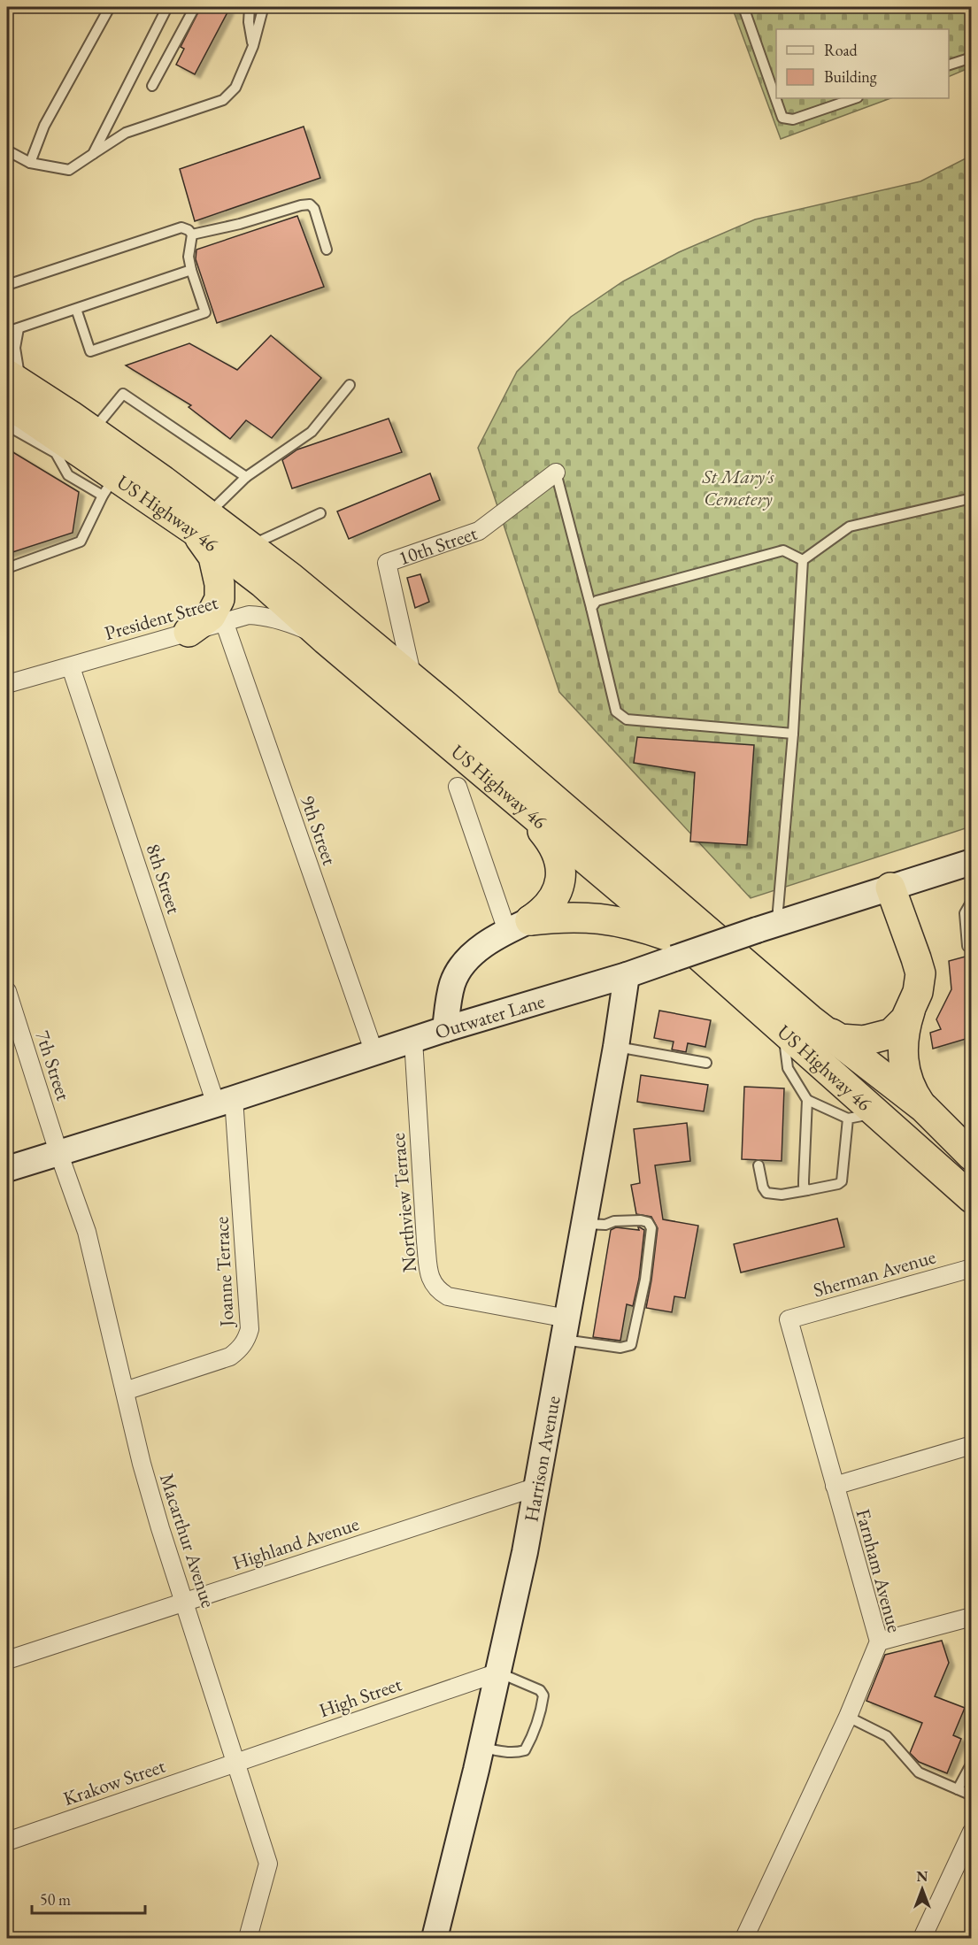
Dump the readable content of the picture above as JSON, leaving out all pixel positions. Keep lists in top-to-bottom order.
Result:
{
  "streets": {
    "highway": ["US Highway 46"],
    "street": [
      "10th Street",
      "President Street",
      "9th Street",
      "8th Street",
      "Outwater Lane",
      "7th Street",
      "Northview Terrace",
      "Joanne Terrace",
      "Sherman Avenue",
      "Harrison Avenue",
      "Macarthur Avenue",
      "Highland Avenue",
      "Farnham Avenue",
      "High Street",
      "Krakow Street"
    ]
  },
  "crossings": [
    ["US Highway 46", "10th Street"],
    ["US Highway 46", "President Street"],
    ["US Highway 46", "Outwater Lane"],
    ["President Street", "9th Street"],
    ["President Street", "8th Street"],
    ["9th Street", "Outwater Lane"],
    ["8th Street", "Outwater Lane"],
    ["8th Street", "Joanne Terrace"],
    ["Outwater Lane", "7th Street"],
    ["Outwater Lane", "Northview Terrace"],
    ["Outwater Lane", "Joanne Terrace"],
    ["Outwater Lane", "Harrison Avenue"],
    ["Outwater Lane", "Macarthur Avenue"],
    ["7th Street", "Macarthur Avenue"],
    ["Northview Terrace", "Harrison Avenue"],
    ["Joanne Terrace", "Macarthur Avenue"],
    ["Sherman Avenue", "Farnham Avenue"],
    ["Harrison Avenue", "Highland Avenue"],
    ["Harrison Avenue", "High Street"],
    ["Macarthur Avenue", "Highland Avenue"],
    ["Macarthur Avenue", "High Street"],
    ["Macarthur Avenue", "Krakow Street"],
    ["High Street", "Krakow Street"]
  ],
  "parks": ["St Mary's Cemetery"],
  "legend": ["Road", "Building"],
  "scale_bar": "50 m",
  "north": "top"
}
